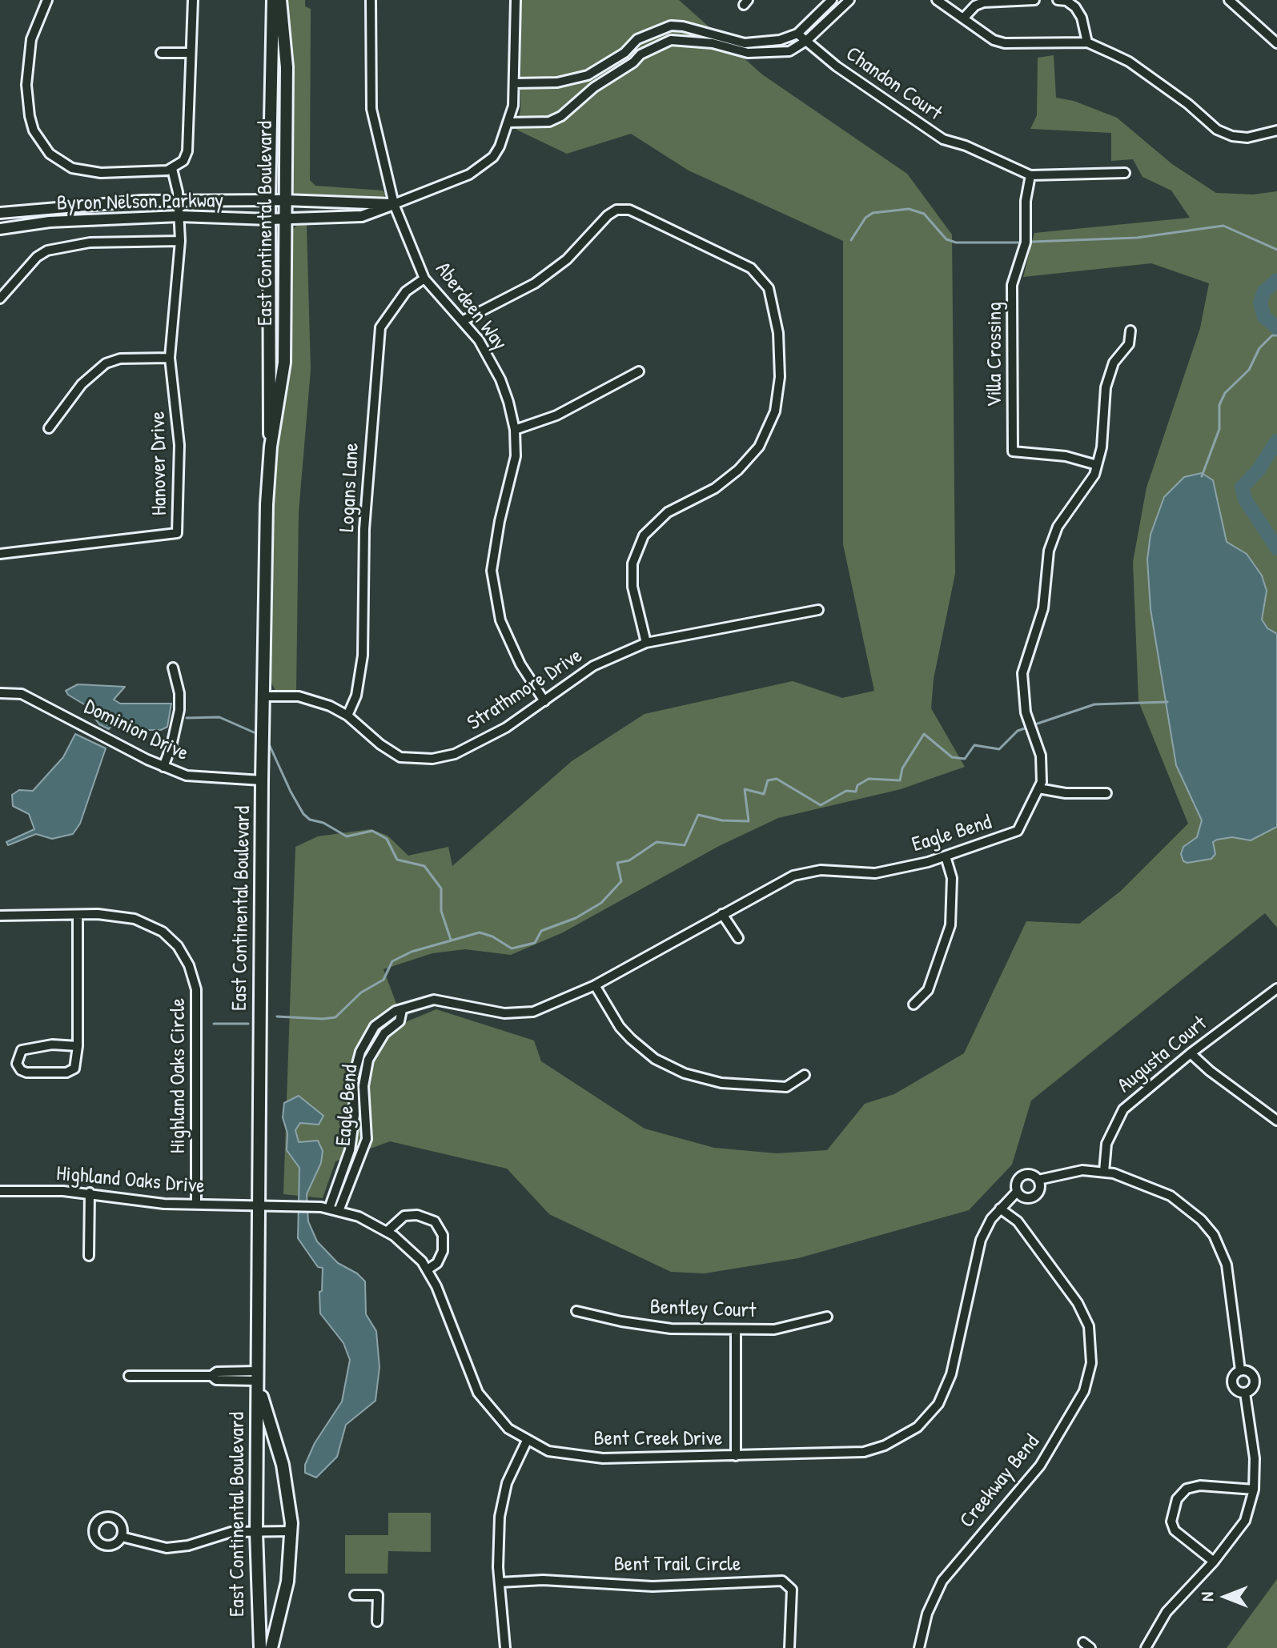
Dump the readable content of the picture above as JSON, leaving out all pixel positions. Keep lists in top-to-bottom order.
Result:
{
  "streets": {
    "main road": ["East Continental Boulevard"],
    "street": [
      "Chandon Court",
      "Byron Nelson Parkway",
      "Aberdeen Way",
      "Villa Crossing",
      "Hanover Drive",
      "Logans Lane",
      "Strathmore Drive",
      "Dominion Drive",
      "Eagle Bend",
      "Augusta Court",
      "Highland Oaks Circle",
      "Highland Oaks Drive",
      "Bentley Court",
      "Bent Creek Drive",
      "Creekway Bend",
      "Bent Trail Circle"
    ]
  },
  "crossings": [
    ["Chandon Court", "Villa Crossing"],
    ["Byron Nelson Parkway", "East Continental Boulevard"],
    ["Byron Nelson Parkway", "Aberdeen Way"],
    ["Byron Nelson Parkway", "Hanover Drive"],
    ["East Continental Boulevard", "Strathmore Drive"],
    ["East Continental Boulevard", "Dominion Drive"],
    ["East Continental Boulevard", "Highland Oaks Drive"],
    ["East Continental Boulevard", "Bent Creek Drive"],
    ["Aberdeen Way", "Logans Lane"],
    ["Aberdeen Way", "Strathmore Drive"],
    ["Villa Crossing", "Eagle Bend"],
    ["Logans Lane", "Strathmore Drive"],
    ["Eagle Bend", "Bent Creek Drive"],
    ["Highland Oaks Circle", "Highland Oaks Drive"],
    ["Highland Oaks Drive", "Bent Creek Drive"],
    ["Bent Creek Drive", "Creekway Bend"]
  ],
  "north": "left"
}
